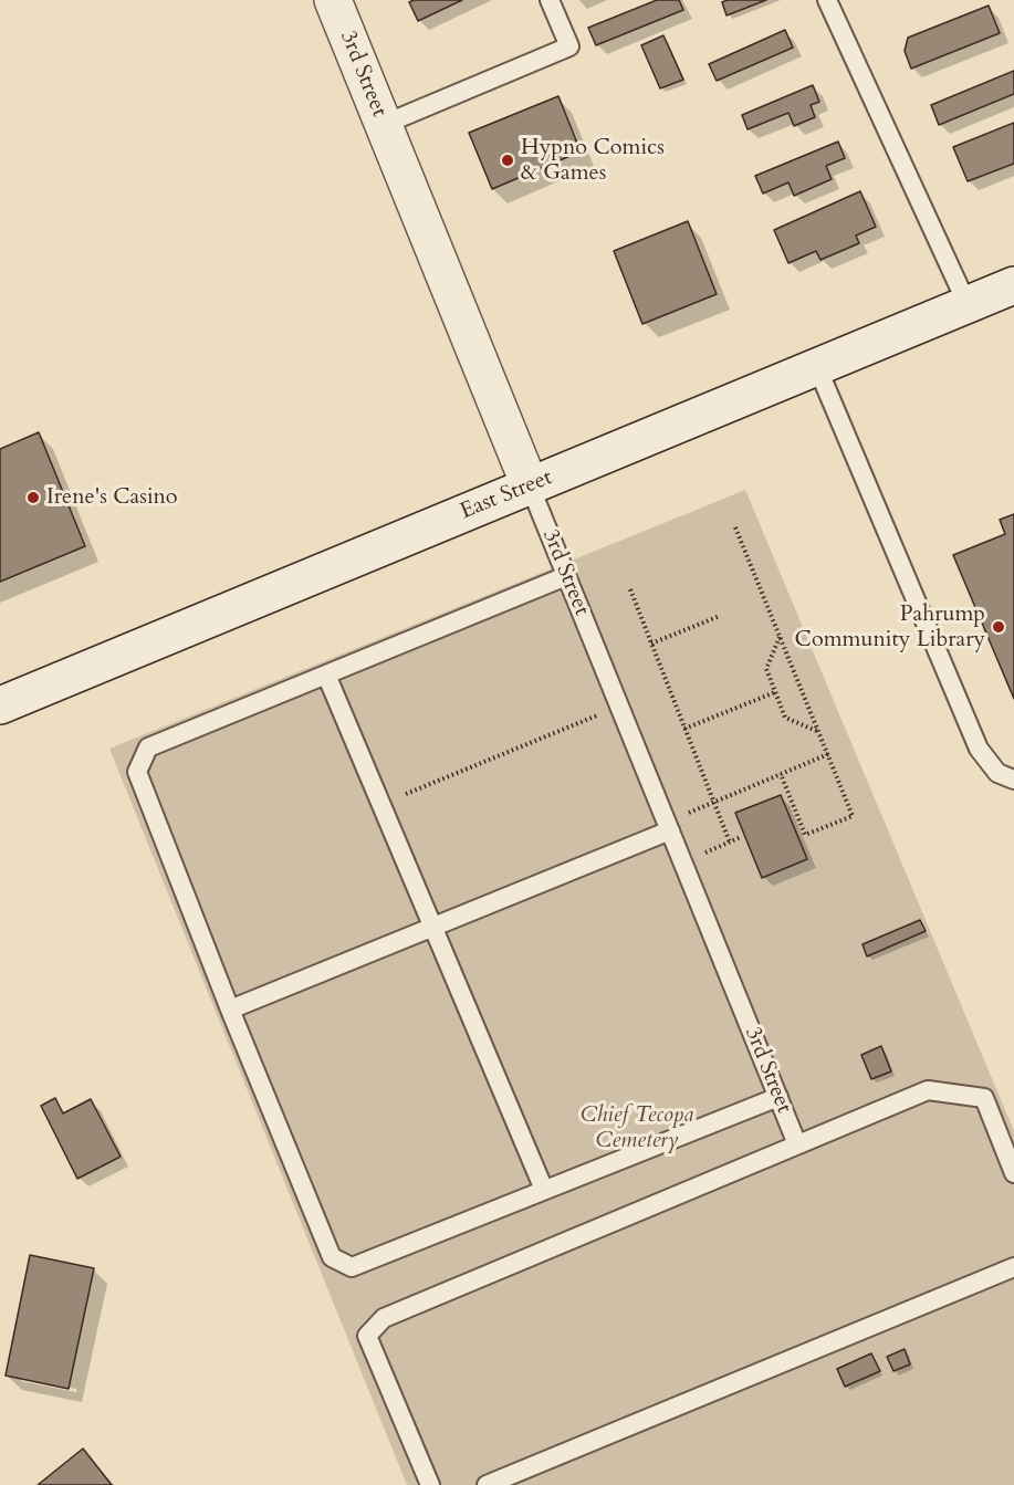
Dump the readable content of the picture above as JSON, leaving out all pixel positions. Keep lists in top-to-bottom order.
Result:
{
  "streets": {
    "street": ["3rd Street", "East Street"]
  },
  "crossings": [
    ["3rd Street", "East Street"]
  ],
  "parks": ["Chief Tecopa Cemetery"],
  "places": ["Hypno Comics & Games", "Irene's Casino", "Pahrump Community Library"]
}
